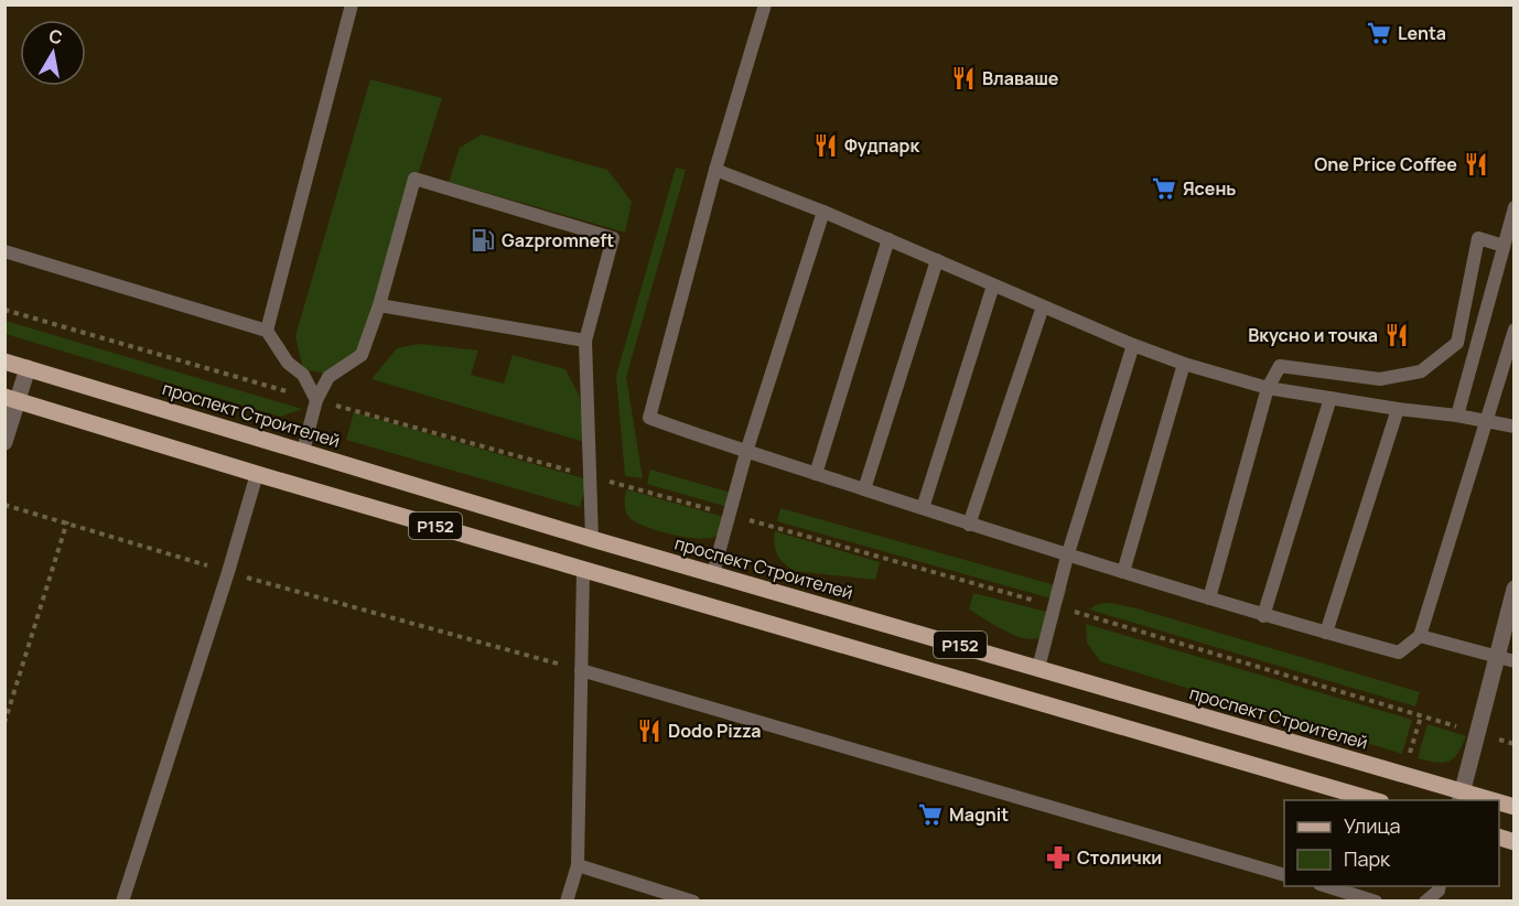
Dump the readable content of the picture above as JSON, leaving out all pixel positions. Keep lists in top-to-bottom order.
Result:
{
  "streets": {
    "main road": ["проспект Строителей", "Р152"]
  },
  "places": {
    "supermarket": ["Lenta", "Ясень", "Magnit"],
    "restaurant": [
      "Влаваше",
      "Фудпарк",
      "One Price Coffee",
      "Вкусно и точка",
      "Dodo Pizza"
    ],
    "fuel station": ["Gazpromneft"],
    "pharmacy": ["Столички"]
  },
  "legend": ["Улица", "Парк"],
  "north": "top"
}
